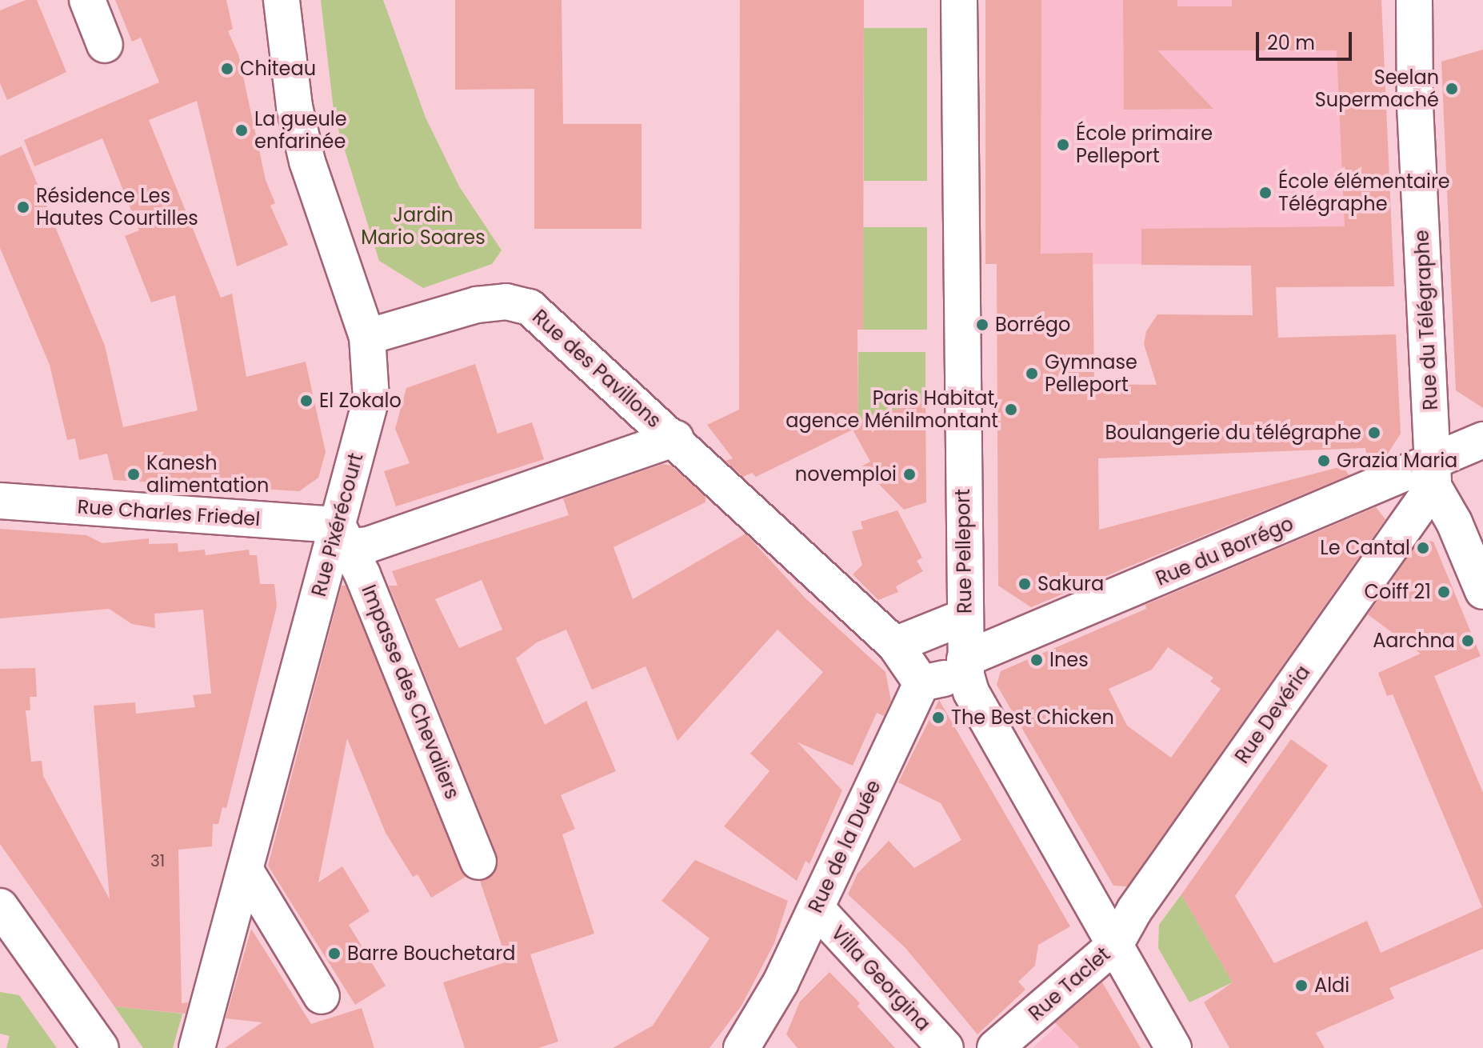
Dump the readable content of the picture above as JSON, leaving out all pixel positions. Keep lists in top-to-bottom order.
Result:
{
  "streets": {
    "street": [
      "Rue du Télégraphe",
      "Rue des Pavillons",
      "Rue Charles Friedel",
      "Rue Pixérécourt",
      "Rue Pelleport",
      "Rue du Borrégo",
      "Impasse des Chevaliers",
      "Rue Devéria",
      "Rue de la Duée",
      "Villa Georgina",
      "Rue Taclet"
    ]
  },
  "crossings": [
    ["Rue du Télégraphe", "Rue du Borrégo"],
    ["Rue du Télégraphe", "Rue Devéria"],
    ["Rue des Pavillons", "Rue Charles Friedel"],
    ["Rue des Pavillons", "Rue Pixérécourt"],
    ["Rue des Pavillons", "Impasse des Chevaliers"],
    ["Rue des Pavillons", "Rue de la Duée"],
    ["Rue Charles Friedel", "Rue Pixérécourt"],
    ["Rue Charles Friedel", "Impasse des Chevaliers"],
    ["Rue Pixérécourt", "Impasse des Chevaliers"],
    ["Rue Pelleport", "Rue du Borrégo"],
    ["Rue Pelleport", "Rue Devéria"],
    ["Rue Pelleport", "Rue Taclet"],
    ["Rue du Borrégo", "Rue Devéria"],
    ["Rue Devéria", "Rue Taclet"],
    ["Rue de la Duée", "Villa Georgina"]
  ],
  "parks": ["Jardin Mario Soares"],
  "places": [
    "Chiteau",
    "Seelan Supermaché",
    "La gueule enfarinée",
    "École primaire Pelleport",
    "École élémentaire Télégraphe",
    "Résidence Les Hautes Courtilles",
    "Borrégo",
    "Gymnase Pelleport",
    "El Zokalo",
    "Paris Habitat, agence Ménilmontant",
    "Boulangerie du télégraphe",
    "Grazia Maria",
    "Kanesh alimentation",
    "novemploi",
    "Le Cantal",
    "Sakura",
    "Coiff 21",
    "Aarchna",
    "Ines",
    "The Best Chicken",
    "Barre Bouchetard",
    "Aldi"
  ],
  "house_numbers": ["31"],
  "scale_bar": "20 m"
}
